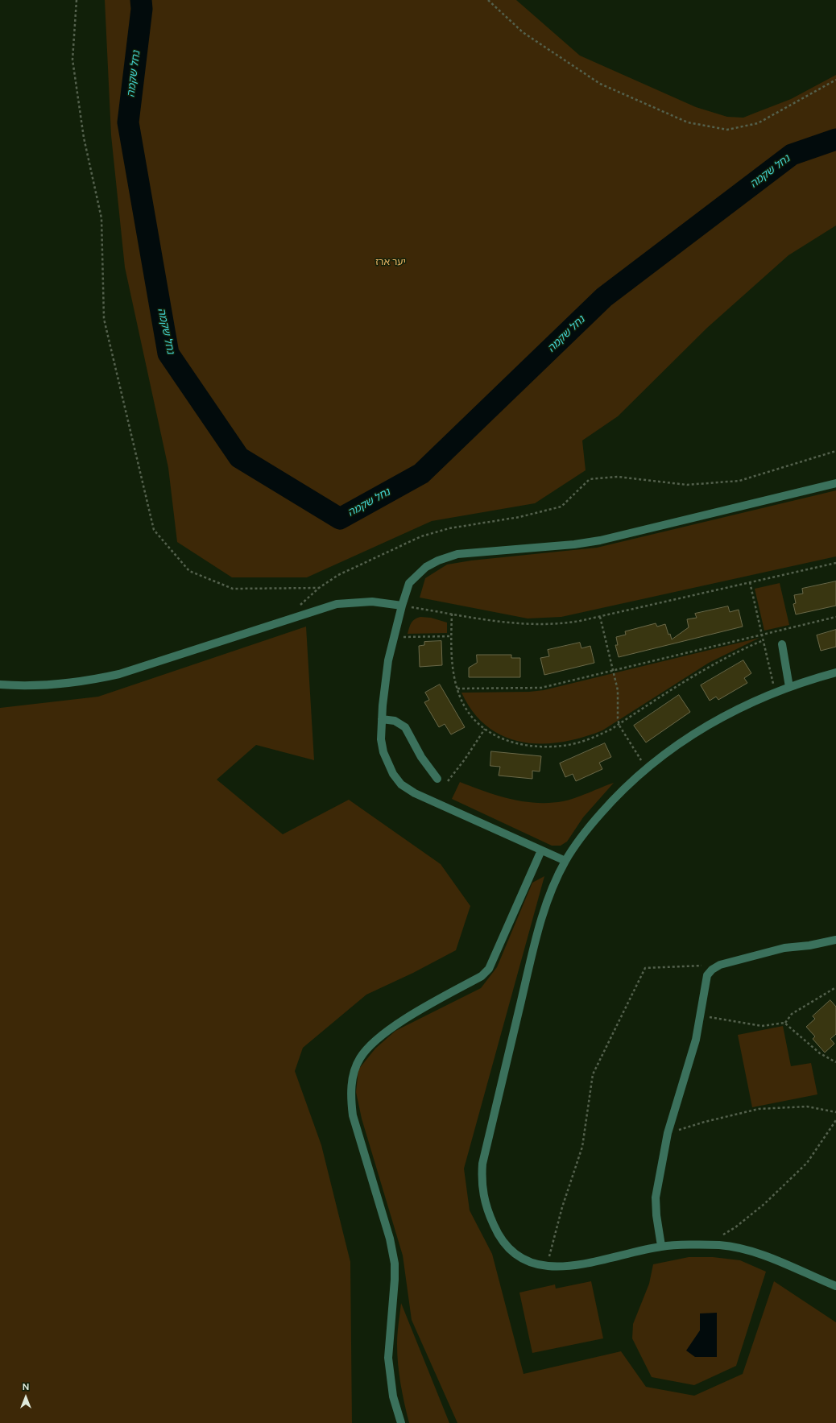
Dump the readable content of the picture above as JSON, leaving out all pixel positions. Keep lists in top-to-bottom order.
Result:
{
  "water": ["נחל שקמה"],
  "parks": ["יער ארז"],
  "north": "top"
}
